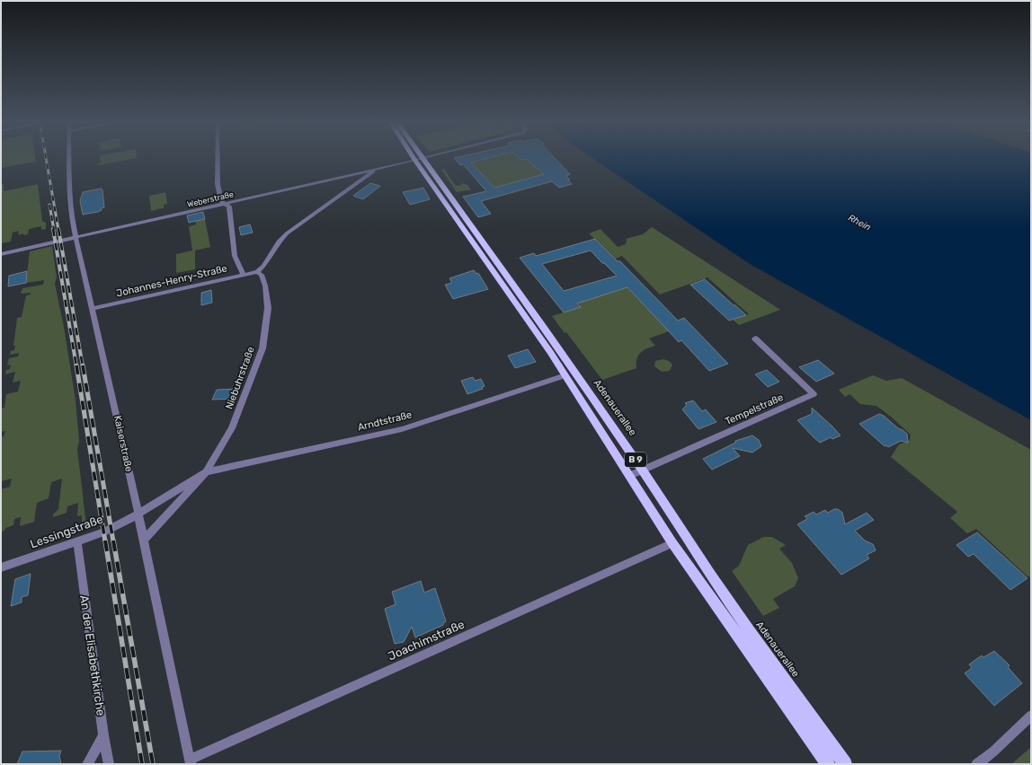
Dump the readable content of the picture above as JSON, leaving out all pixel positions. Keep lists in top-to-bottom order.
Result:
{
  "streets": {
    "main road": ["Adenauerallee", "B 9"],
    "street": [
      "Weberstraße",
      "Johannes-Henry-Straße",
      "Niebuhrstraße",
      "Tempelstraße",
      "Arndtstraße",
      "Kaiserstraße",
      "Lessingstraße",
      "Joachimstraße",
      "An der Elisabethkirche"
    ]
  },
  "crossings": [
    ["Weberstraße", "Adenauerallee"],
    ["Weberstraße", "Kaiserstraße"],
    ["Johannes-Henry-Straße", "Niebuhrstraße"],
    ["Johannes-Henry-Straße", "Kaiserstraße"],
    ["Niebuhrstraße", "Arndtstraße"],
    ["Niebuhrstraße", "Kaiserstraße"],
    ["Niebuhrstraße", "Lessingstraße"],
    ["Adenauerallee", "Tempelstraße"],
    ["Adenauerallee", "Arndtstraße"],
    ["Adenauerallee", "Joachimstraße"],
    ["Kaiserstraße", "Lessingstraße"],
    ["Kaiserstraße", "Joachimstraße"],
    ["Lessingstraße", "An der Elisabethkirche"]
  ],
  "water": ["Rhein"]
}
